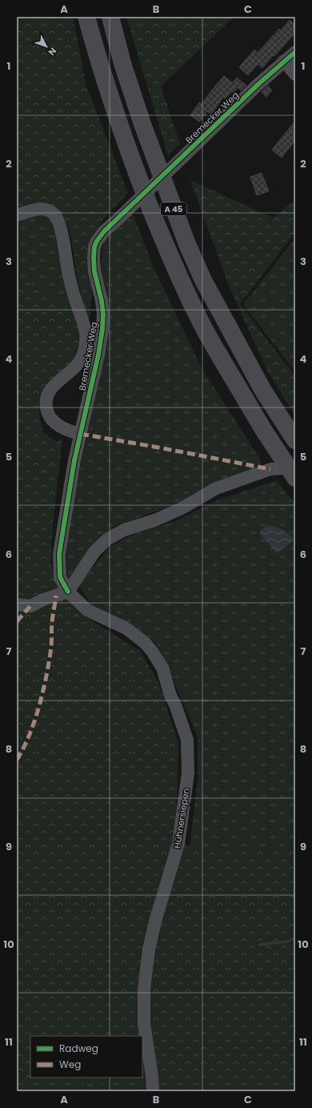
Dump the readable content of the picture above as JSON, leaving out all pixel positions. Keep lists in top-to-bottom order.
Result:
{
  "streets": {
    "highway": ["A 45"],
    "street": ["Bremecker Weg", "Hühnersiepen"]
  },
  "crossings": [
    ["Bremecker Weg", "Hühnersiepen"]
  ],
  "legend": ["Radweg", "Weg"],
  "north": "bottom right",
  "grid": {
    "columns": ["A", "B", "C"],
    "rows": [
      "1",
      "2",
      "3",
      "4",
      "5",
      "6",
      "7",
      "8",
      "9",
      "10",
      "11"
    ]
  }
}
